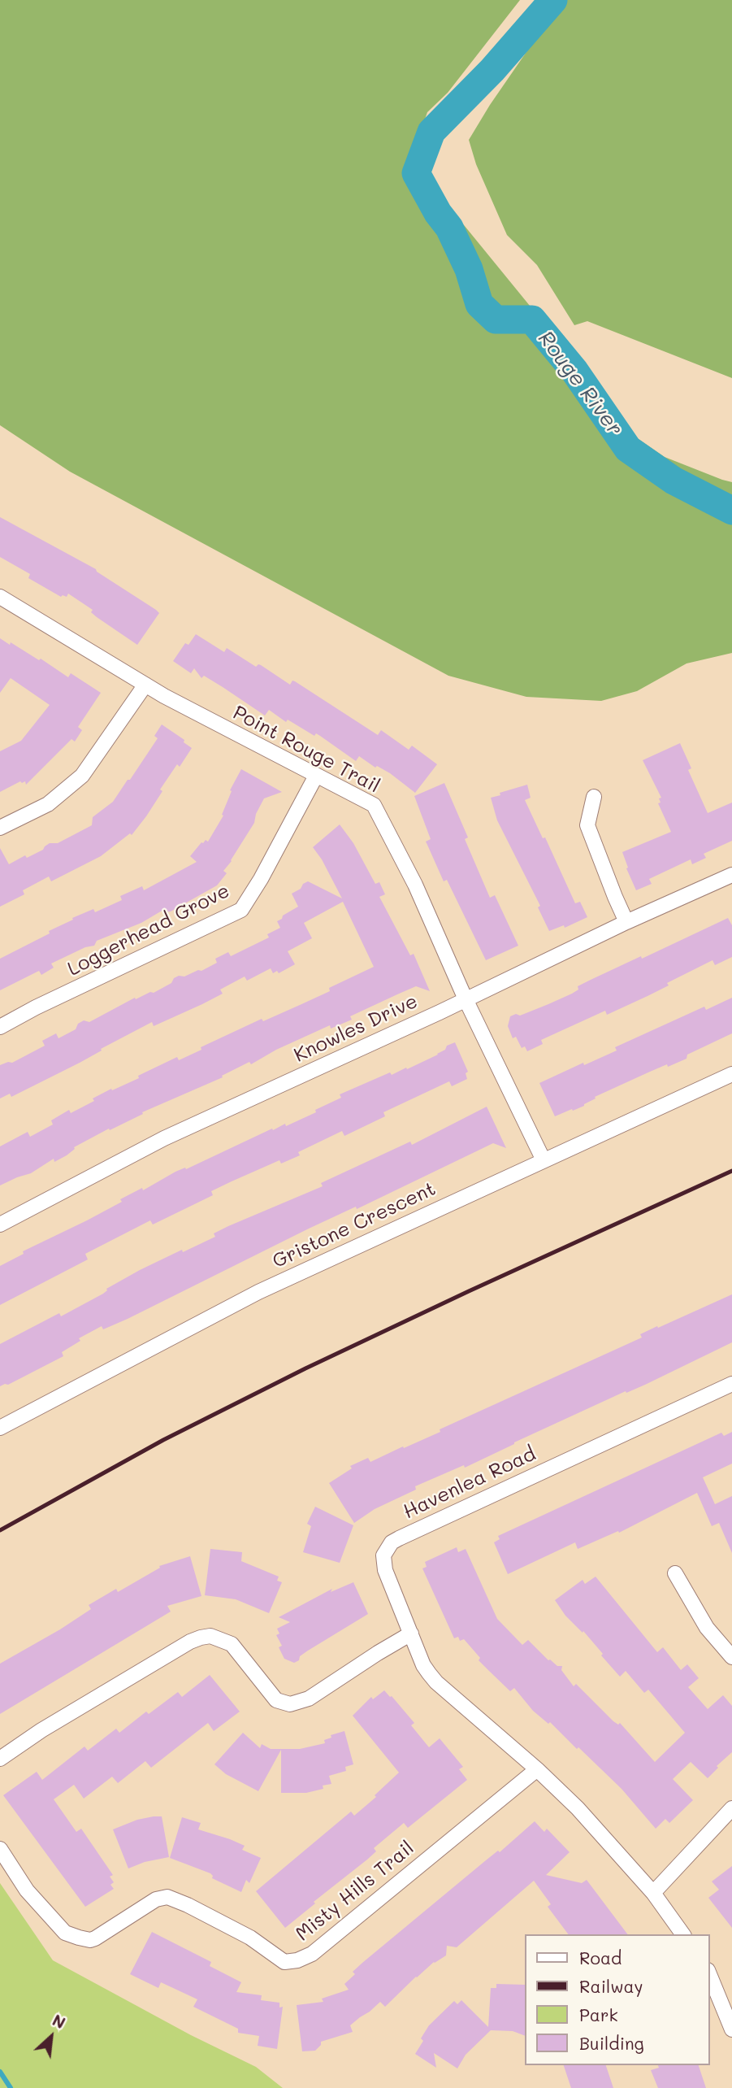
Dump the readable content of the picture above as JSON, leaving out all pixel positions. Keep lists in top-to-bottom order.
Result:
{
  "streets": {
    "street": [
      "Point Rouge Trail",
      "Loggerhead Grove",
      "Knowles Drive",
      "Gristone Crescent",
      "Havenlea Road",
      "Misty Hills Trail"
    ]
  },
  "crossings": [
    ["Point Rouge Trail", "Loggerhead Grove"],
    ["Point Rouge Trail", "Knowles Drive"],
    ["Point Rouge Trail", "Gristone Crescent"],
    ["Havenlea Road", "Misty Hills Trail"]
  ],
  "water": ["Rouge River"],
  "legend": [
    "Road",
    "Railway",
    "Park",
    "Building"
  ],
  "north": "top right"
}
